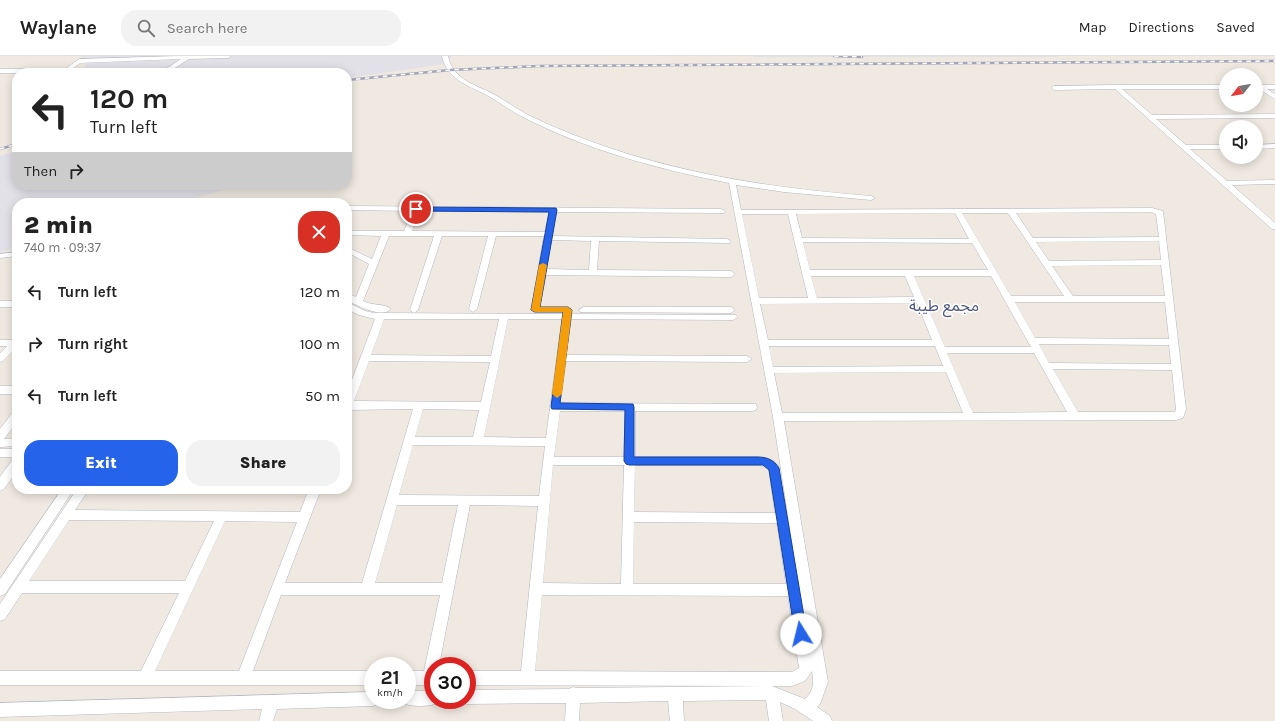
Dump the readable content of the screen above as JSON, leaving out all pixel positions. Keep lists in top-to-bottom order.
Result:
{
  "districts": ["مجمع طيبة"],
  "north": "bottom left",
  "page": {
    "header": "Waylane",
    "search": "Search here",
    "nav": ["Map", "Directions", "Saved"],
    "turn": ["120 m", "Turn left"],
    "then": "Then",
    "heading": ["2 min", "740 m · 09:37"],
    "list": [
      {
        "name": "Turn left",
        "value": "120 m"
      },
      {
        "name": "Turn right",
        "value": "100 m"
      },
      {
        "name": "Turn left",
        "value": "50 m"
      }
    ],
    "buttons": ["Exit", "Share"],
    "speed": "21 km/h",
    "limit": "30"
  }
}
